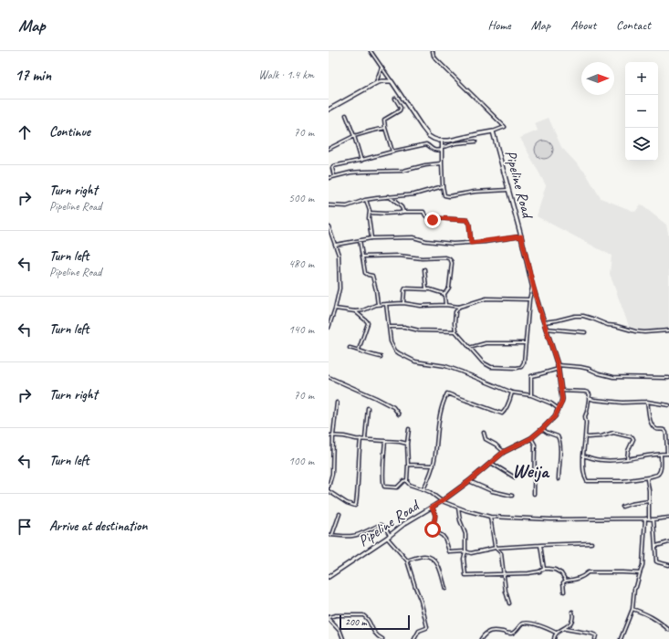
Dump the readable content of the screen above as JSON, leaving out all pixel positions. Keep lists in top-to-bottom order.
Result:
{
  "streets": {
    "street": ["Pipeline Road"]
  },
  "districts": ["Weija"],
  "scale_bar": "200 m",
  "north": "right",
  "page": {
    "header": "Map",
    "nav": [
      "Home",
      "Map",
      "About",
      "Contact"
    ],
    "heading": ["17 min", "Walk · 1.4 km"],
    "map_buttons": ["+", "−"],
    "list": [
      ["Continue", "70 m"],
      ["Turn right", "Pipeline Road", "500 m"],
      ["Turn left", "Pipeline Road", "480 m"],
      ["Turn left", "140 m"],
      ["Turn right", "70 m"],
      ["Turn left", "100 m"],
      "Arrive at destination"
    ],
    "scale": "200 m"
  }
}
